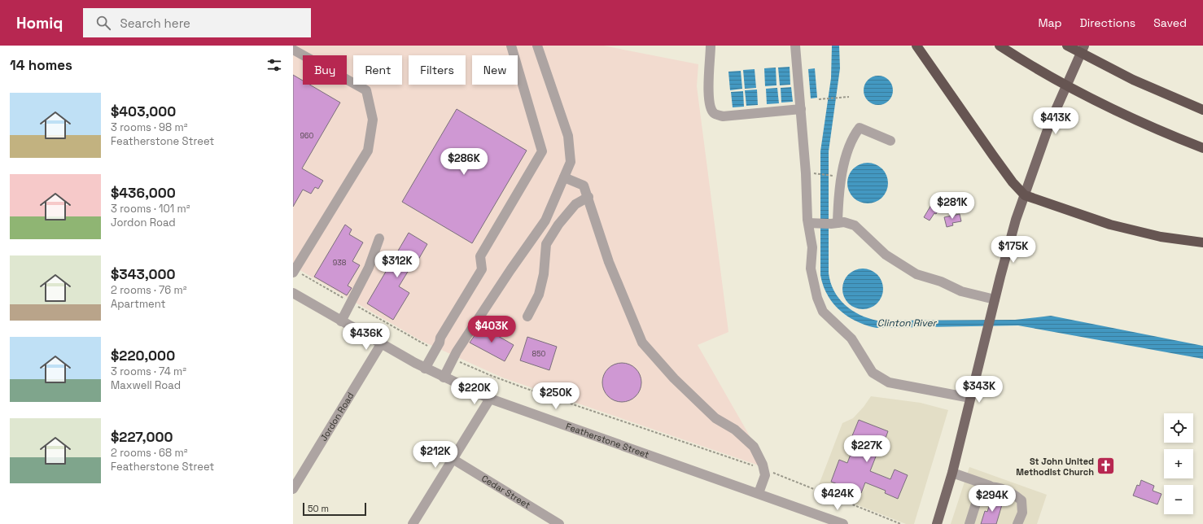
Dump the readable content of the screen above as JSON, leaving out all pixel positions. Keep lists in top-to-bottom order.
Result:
{
  "streets": {
    "street": ["Jordon Road", "Featherstone Street", "Cedar Street"]
  },
  "crossings": [
    ["Jordon Road", "Featherstone Street"]
  ],
  "water": ["Clinton River"],
  "places": {
    "church": ["St John United Methodist Church"]
  },
  "house_numbers": ["960", "938", "850"],
  "scale_bar": "50 m",
  "page": {
    "header": "Homiq",
    "search": "Search here",
    "nav": ["Map", "Directions", "Saved"],
    "heading": "14 homes",
    "chip": [
      "Buy",
      "Rent",
      "Filters",
      "New"
    ],
    "list": [
      {
        "name": "$403,000",
        "note": "3 rooms · 98 m² · Featherstone Street"
      },
      {
        "name": "$436,000",
        "note": "3 rooms · 101 m² · Jordon Road"
      },
      {
        "name": "$343,000",
        "note": "2 rooms · 76 m² · Apartment"
      },
      {
        "name": "$220,000",
        "note": "3 rooms · 74 m² · Maxwell Road"
      },
      {
        "name": "$227,000",
        "note": "2 rooms · 68 m² · Featherstone Street"
      }
    ],
    "price": [
      "$413K",
      "$286K",
      "$281K",
      "$175K",
      "$312K",
      "$403K",
      "$436K",
      "$343K",
      "$220K",
      "$250K",
      "$227K",
      "$212K",
      "$424K",
      "$294K"
    ],
    "map_buttons": ["+", "−"],
    "scale": "50 m"
  }
}
